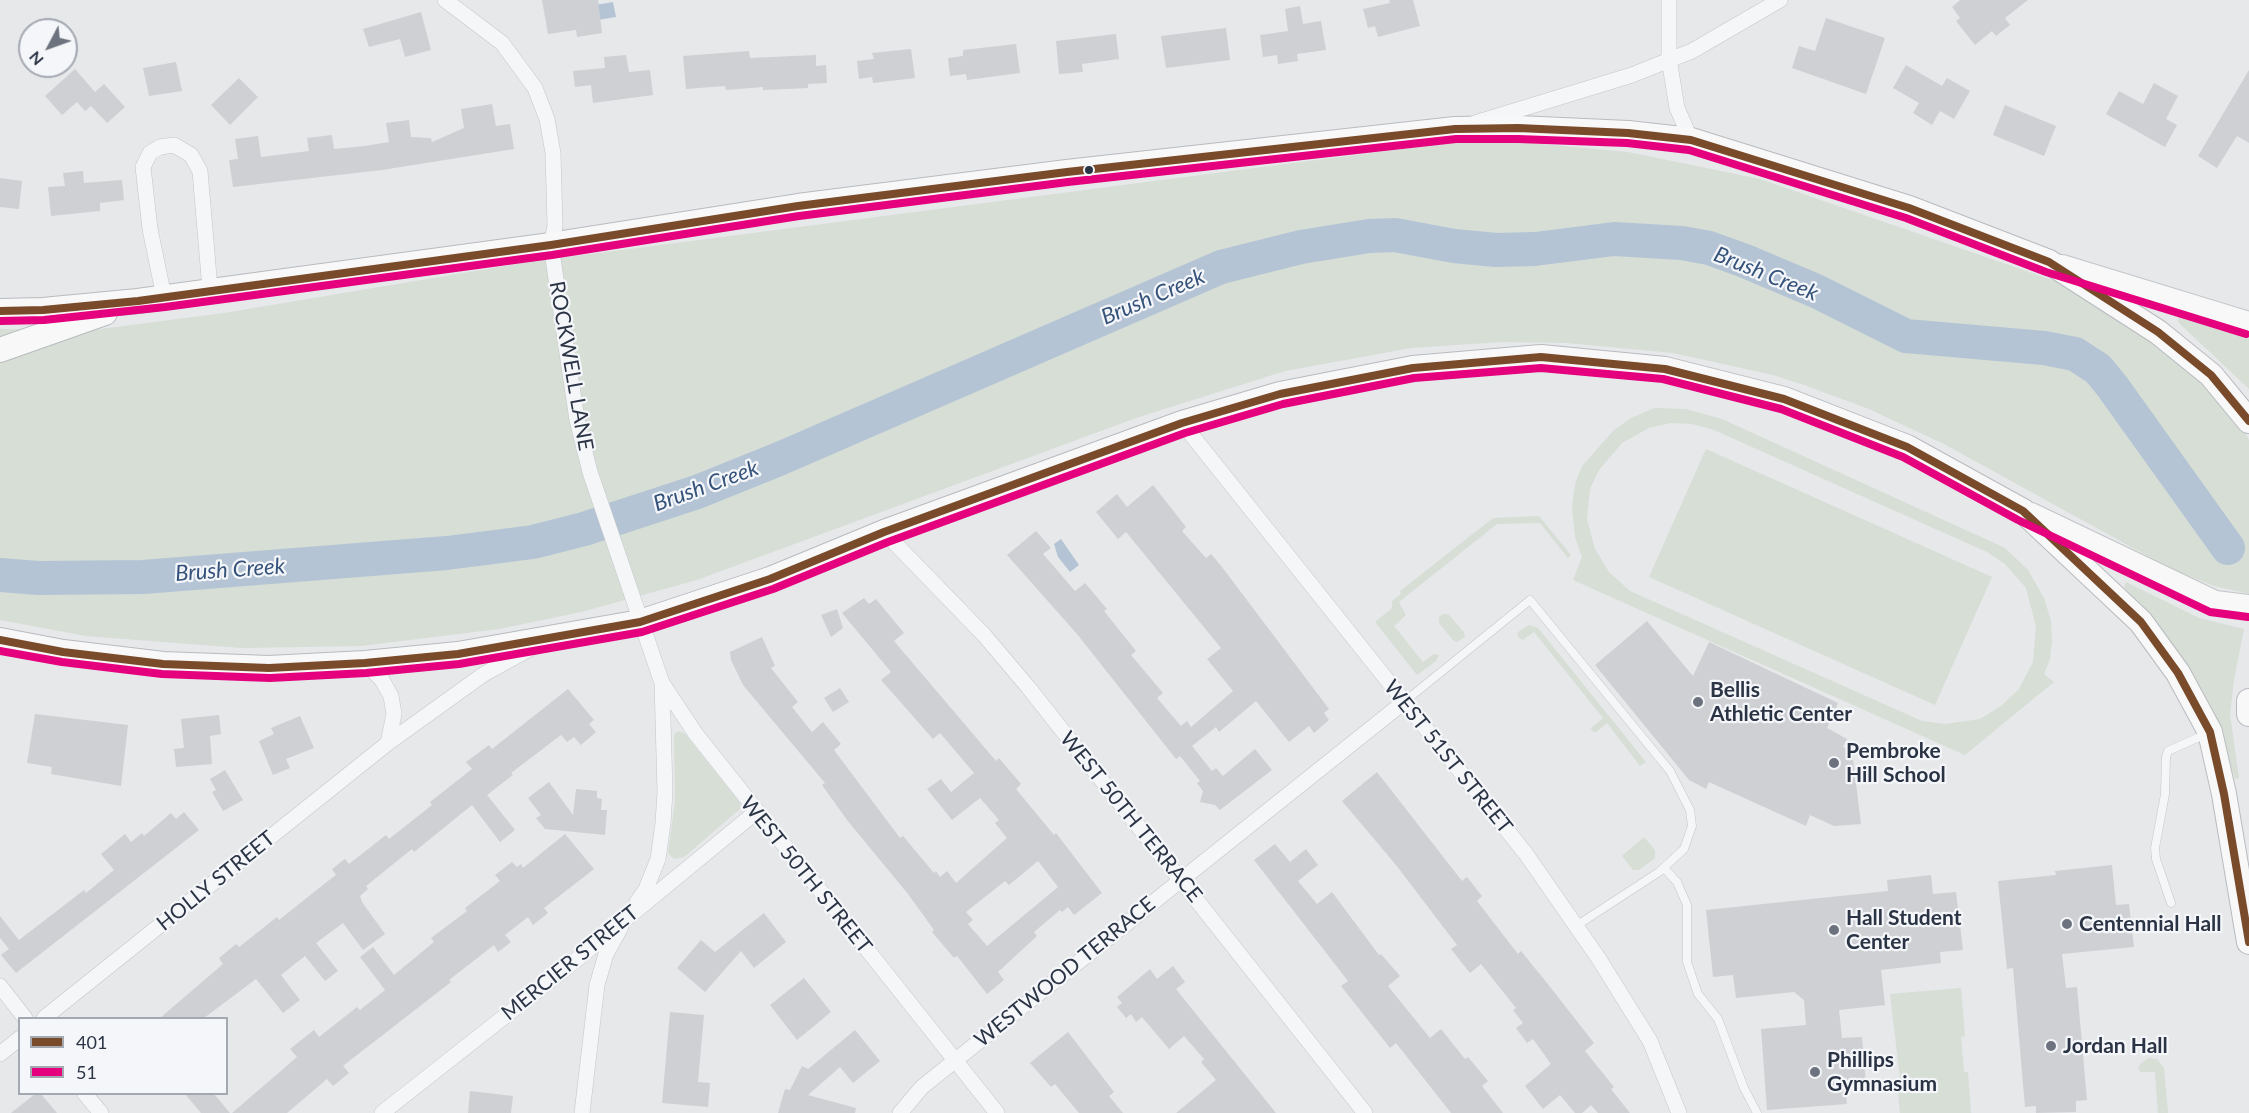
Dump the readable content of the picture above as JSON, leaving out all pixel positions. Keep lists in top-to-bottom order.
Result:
{
  "streets": {
    "street": [
      "ROCKWELL LANE",
      "WEST 51ST STREET",
      "WEST 50TH TERRACE",
      "WEST 50TH STREET",
      "HOLLY STREET",
      "MERCIER STREET",
      "WESTWOOD TERRACE"
    ]
  },
  "crossings": [
    ["ROCKWELL LANE", "WEST 50TH STREET"],
    ["WEST 51ST STREET", "WESTWOOD TERRACE"],
    ["WEST 50TH TERRACE", "WESTWOOD TERRACE"],
    ["WEST 50TH STREET", "MERCIER STREET"],
    ["WEST 50TH STREET", "WESTWOOD TERRACE"]
  ],
  "water": ["Brush Creek"],
  "places": [
    "Bellis Athletic Center",
    "Pembroke Hill School",
    "Centennial Hall",
    "Hall Student Center",
    "Jordan Hall",
    "Phillips Gymnasium"
  ],
  "lines": ["transit line 401", "transit line 51"],
  "legend": ["401", "51"],
  "north": "bottom left"
}
